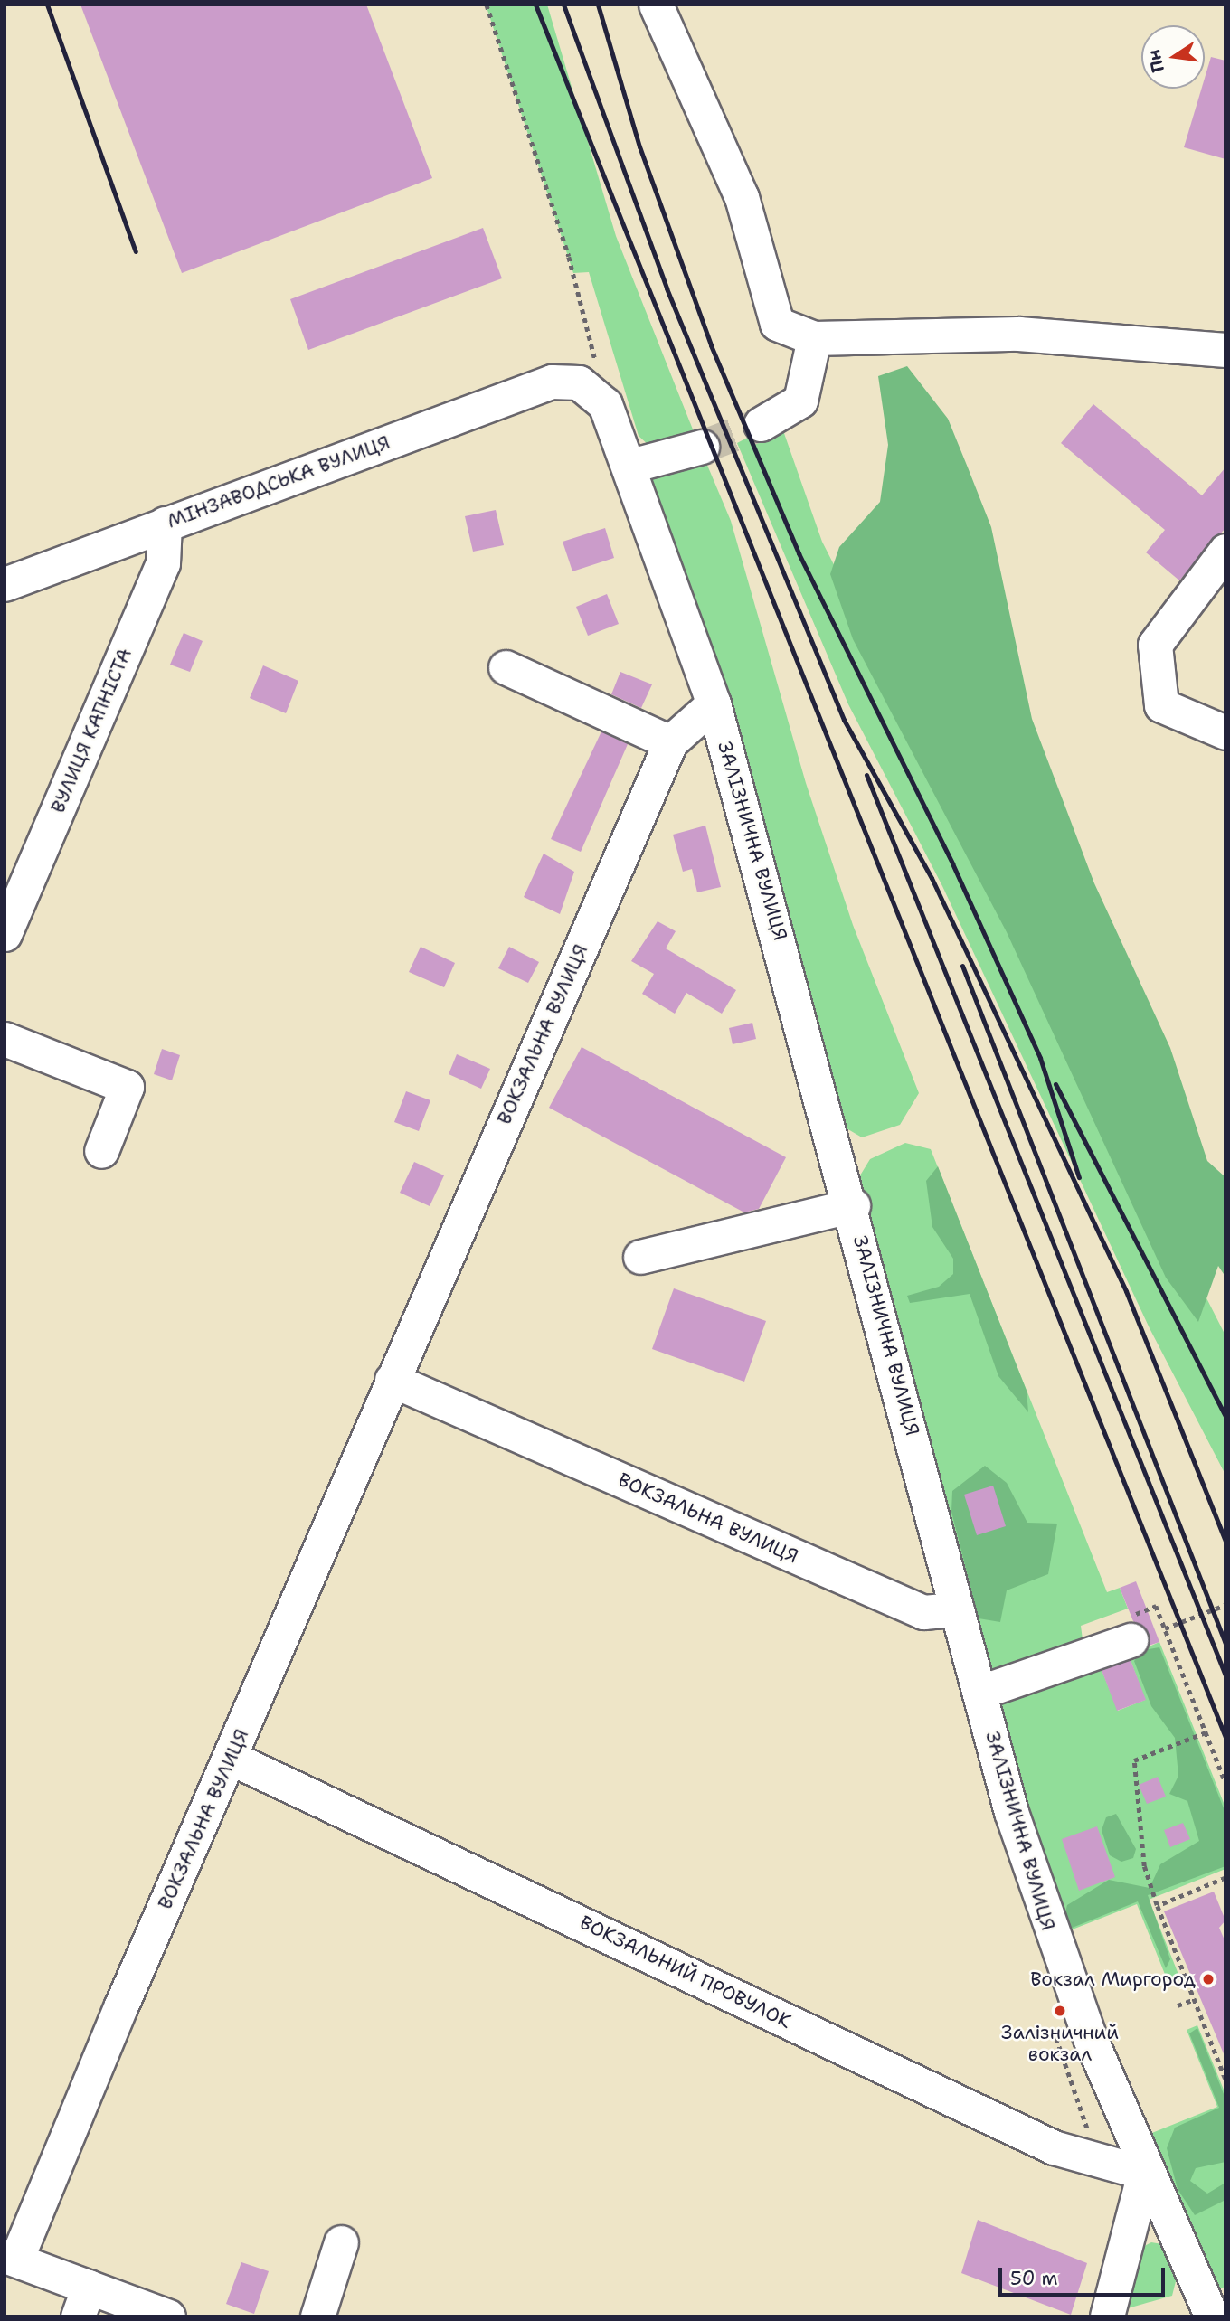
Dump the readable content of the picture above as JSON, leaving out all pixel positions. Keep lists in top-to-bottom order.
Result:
{
  "streets": {
    "street": [
      "МІНЗАВОДСЬКА ВУЛИЦЯ",
      "ВУЛИЦЯ КАПНІСТА",
      "ЗАЛІЗНИЧНА ВУЛИЦЯ",
      "ВОКЗАЛЬНА ВУЛИЦЯ",
      "ВОКЗАЛЬНИЙ ПРОВУЛОК"
    ]
  },
  "crossings": [
    ["МІНЗАВОДСЬКА ВУЛИЦЯ", "ВУЛИЦЯ КАПНІСТА"],
    ["МІНЗАВОДСЬКА ВУЛИЦЯ", "ЗАЛІЗНИЧНА ВУЛИЦЯ"],
    ["ЗАЛІЗНИЧНА ВУЛИЦЯ", "ВОКЗАЛЬНА ВУЛИЦЯ"],
    ["ЗАЛІЗНИЧНА ВУЛИЦЯ", "ВОКЗАЛЬНИЙ ПРОВУЛОК"],
    ["ВОКЗАЛЬНА ВУЛИЦЯ", "ВОКЗАЛЬНИЙ ПРОВУЛОК"]
  ],
  "places": ["Вокзал Миргород", "Залізничний вокзал"],
  "scale_bar": "50 m",
  "north": "left"
}
